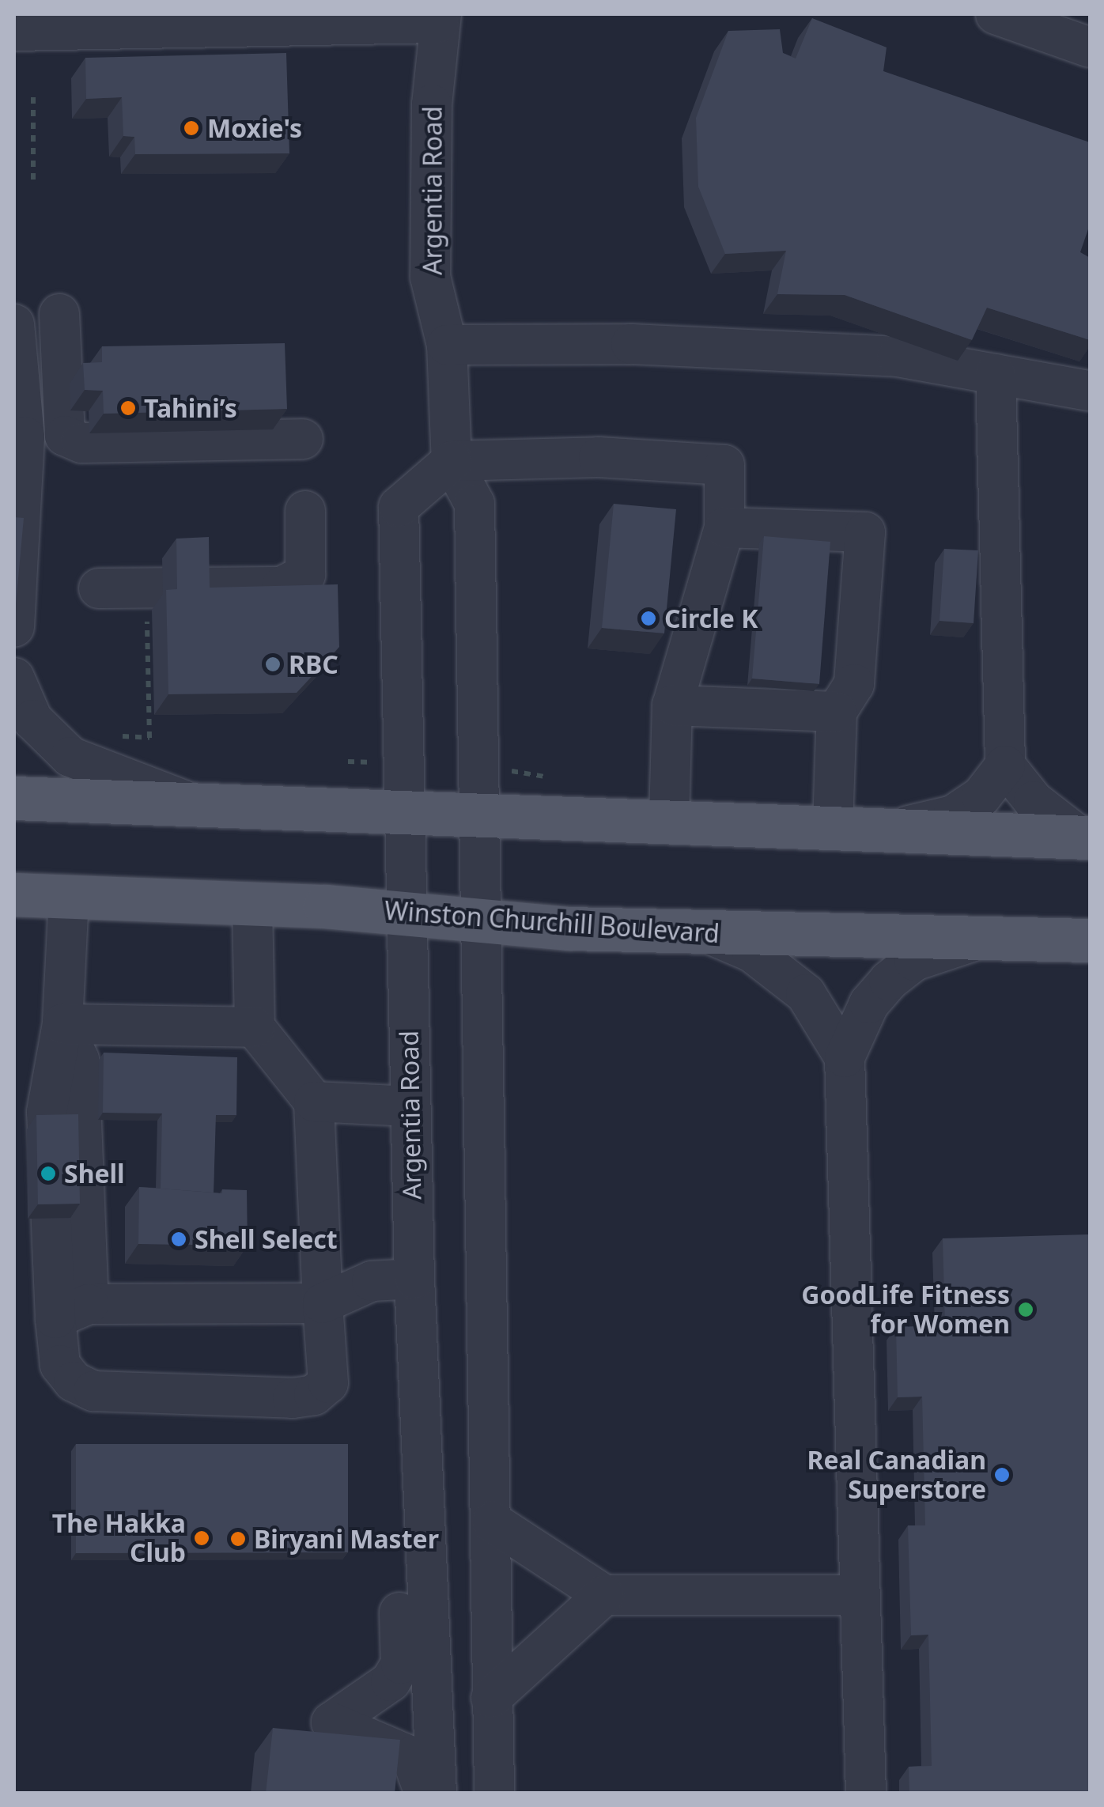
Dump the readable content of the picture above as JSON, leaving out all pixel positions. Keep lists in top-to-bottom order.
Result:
{
  "streets": {
    "main road": ["Winston Churchill Boulevard"],
    "street": ["Argentia Road"]
  },
  "crossings": [
    ["Argentia Road", "Winston Churchill Boulevard"]
  ],
  "places": [
    "Moxie's",
    "Tahini’s",
    "Circle K",
    "RBC",
    "Shell",
    "Shell Select",
    "GoodLife Fitness for Women",
    "Real Canadian Superstore",
    "The Hakka Club",
    "Biryani Master"
  ]
}
